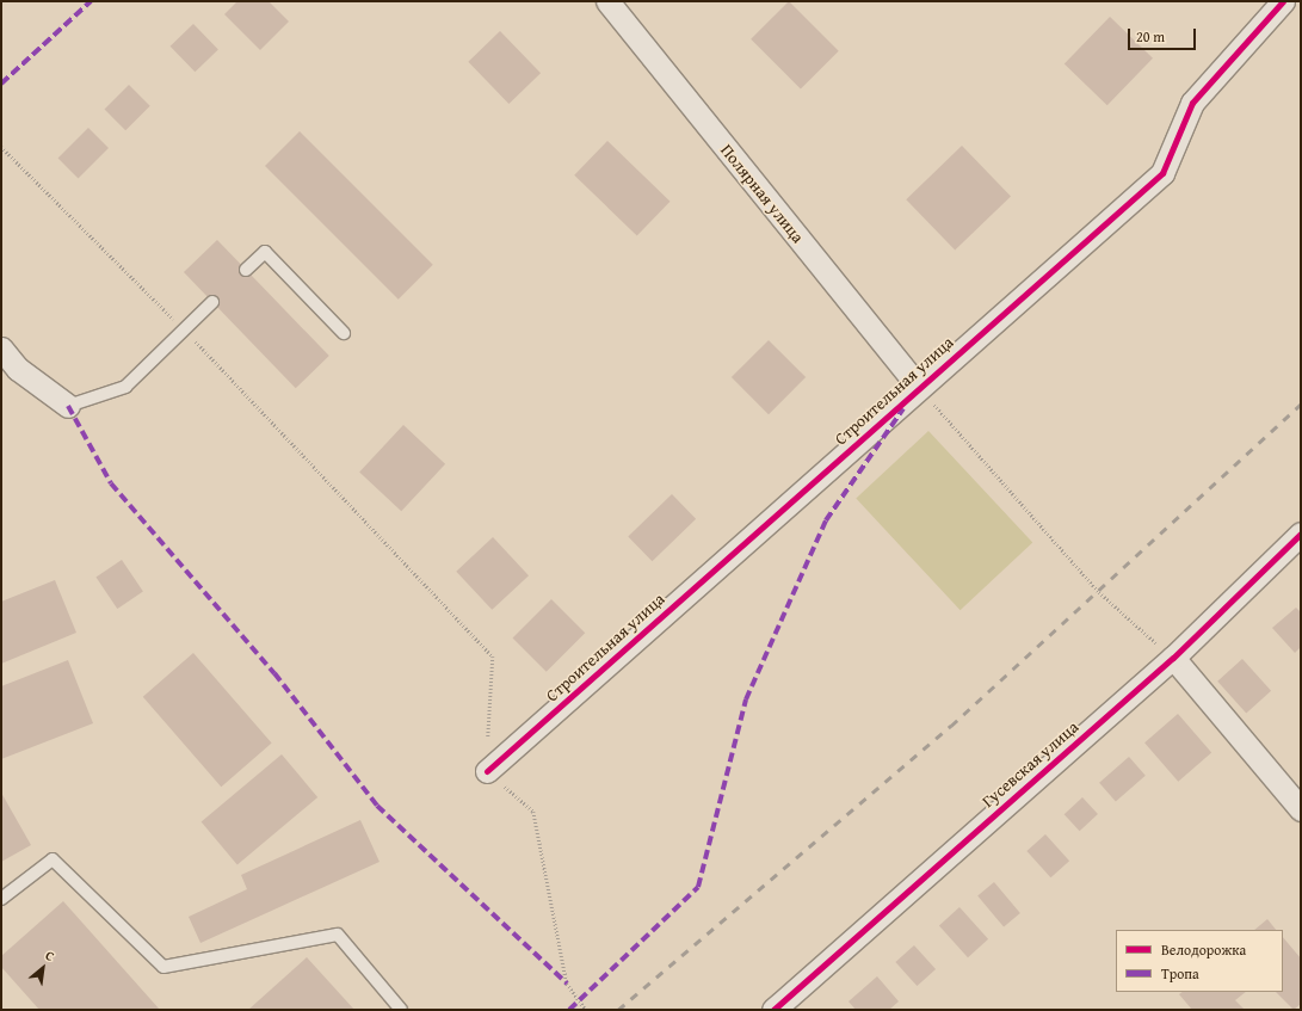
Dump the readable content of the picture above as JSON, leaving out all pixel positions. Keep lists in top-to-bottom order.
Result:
{
  "streets": {
    "street": ["Полярная улица", "Строительная улица", "Гусевская улица"]
  },
  "crossings": [
    ["Полярная улица", "Строительная улица"]
  ],
  "legend": ["Велодорожка", "Тропа"],
  "scale_bar": "20 m",
  "north": "top right"
}
